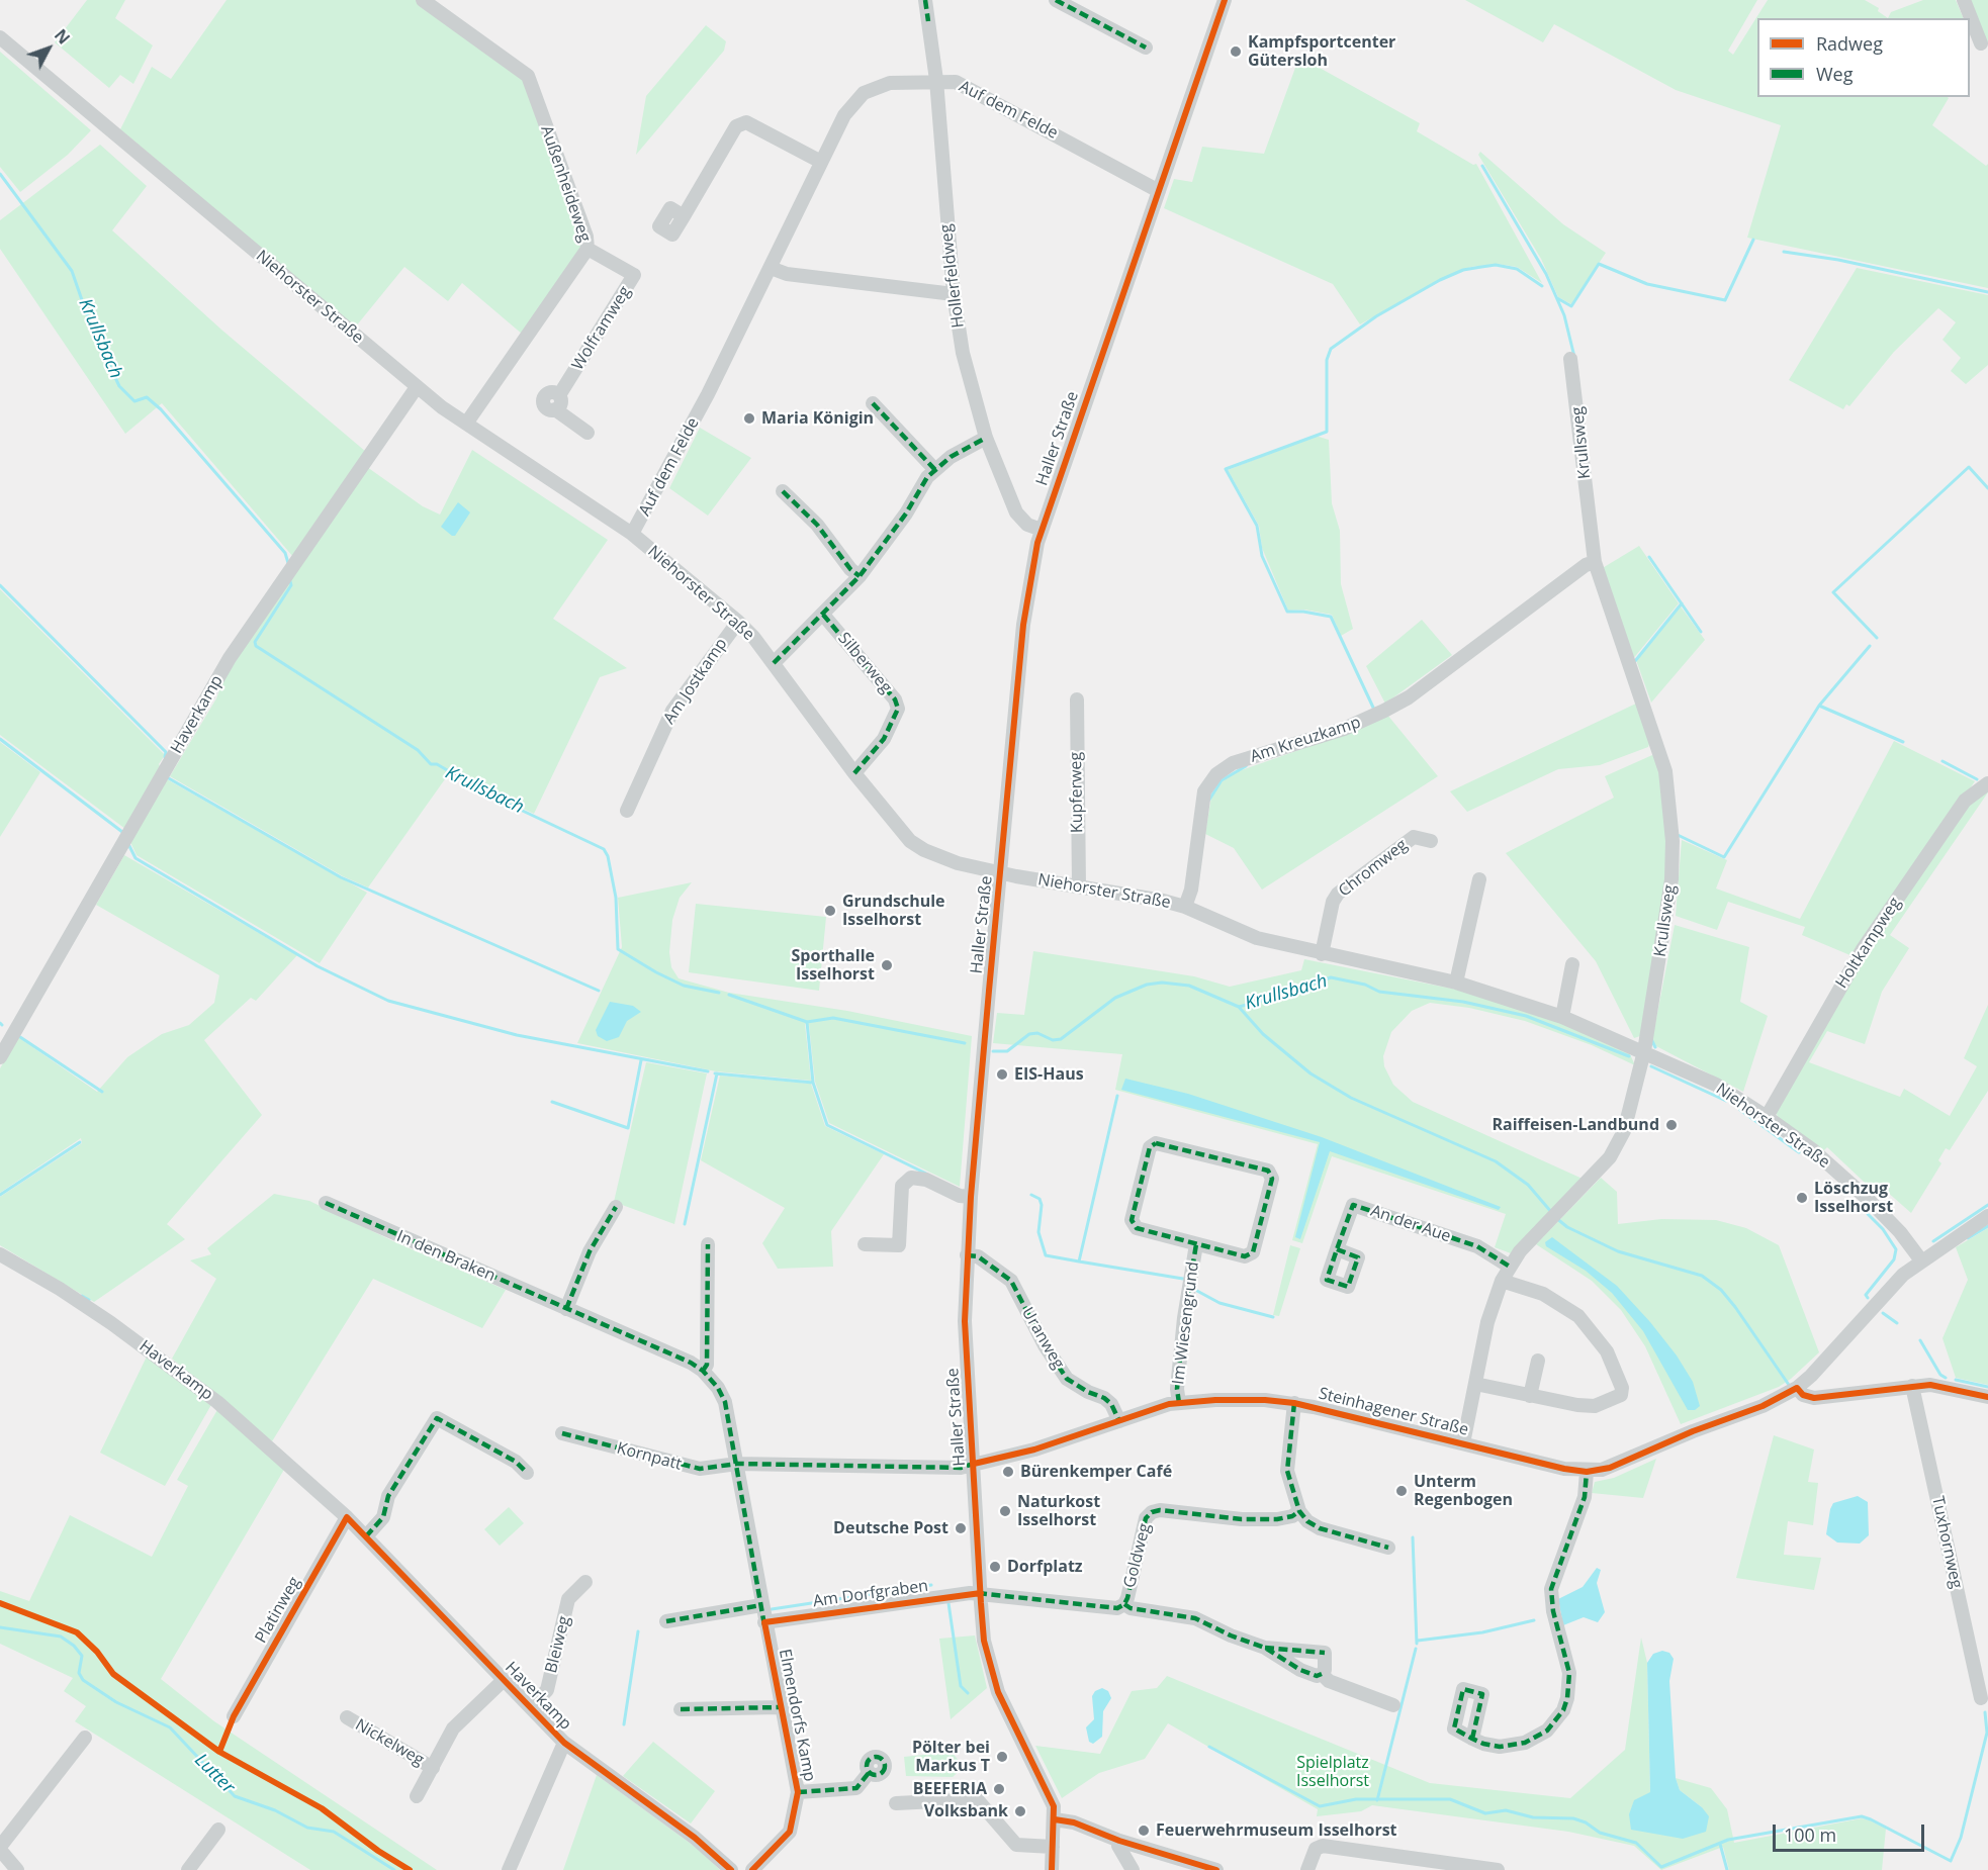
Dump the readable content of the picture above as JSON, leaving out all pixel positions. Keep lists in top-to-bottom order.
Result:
{
  "streets": {
    "street": [
      "Auf dem Felde",
      "Außenheideweg",
      "Hollerfeldweg",
      "Niehorster Straße",
      "Wolframweg",
      "Haller Straße",
      "Krullsweg",
      "Silberweg",
      "Am Jostkamp",
      "Haverkamp",
      "Am Kreuzkamp",
      "Kupferweg",
      "Chromweg",
      "Holtkampweg",
      "An der Aue",
      "In den Braken",
      "Im Wiesengrund",
      "Uranweg",
      "Steinhagener Straße",
      "Kornpatt",
      "Tuxhornweg",
      "Goldweg",
      "Am Dorfgraben",
      "Platinweg",
      "Bleiweg",
      "Elmendorfs Kamp",
      "Nickelweg"
    ]
  },
  "crossings": [
    ["Auf dem Felde", "Hollerfeldweg"],
    ["Auf dem Felde", "Niehorster Straße"],
    ["Auf dem Felde", "Haller Straße"],
    ["Außenheideweg", "Niehorster Straße"],
    ["Außenheideweg", "Wolframweg"],
    ["Hollerfeldweg", "Haller Straße"],
    ["Niehorster Straße", "Haller Straße"],
    ["Niehorster Straße", "Krullsweg"],
    ["Niehorster Straße", "Silberweg"],
    ["Niehorster Straße", "Am Jostkamp"],
    ["Niehorster Straße", "Haverkamp"],
    ["Niehorster Straße", "Am Kreuzkamp"],
    ["Niehorster Straße", "Kupferweg"],
    ["Niehorster Straße", "Chromweg"],
    ["Niehorster Straße", "Holtkampweg"],
    ["Niehorster Straße", "Steinhagener Straße"],
    ["Haller Straße", "Uranweg"],
    ["Haller Straße", "Steinhagener Straße"],
    ["Haller Straße", "Goldweg"],
    ["Haller Straße", "Am Dorfgraben"],
    ["Krullsweg", "Am Kreuzkamp"],
    ["Krullsweg", "An der Aue"],
    ["Krullsweg", "Steinhagener Straße"],
    ["Haverkamp", "Platinweg"],
    ["Haverkamp", "Bleiweg"],
    ["Haverkamp", "Nickelweg"],
    ["In den Braken", "Kornpatt"],
    ["In den Braken", "Am Dorfgraben"],
    ["In den Braken", "Elmendorfs Kamp"],
    ["Im Wiesengrund", "Steinhagener Straße"],
    ["Uranweg", "Steinhagener Straße"],
    ["Goldweg", "Am Dorfgraben"],
    ["Am Dorfgraben", "Elmendorfs Kamp"]
  ],
  "water": ["Krullsbach", "Lutter"],
  "parks": ["Spielplatz Isselhorst"],
  "places": [
    "Kampfsportcenter Gütersloh",
    "Maria Königin",
    "Grundschule Isselhorst",
    "Sporthalle Isselhorst",
    "EIS-Haus",
    "Raiffeisen-Landbund",
    "Löschzug Isselhorst",
    "Bürenkemper Café",
    "Unterm Regenbogen",
    "Naturkost Isselhorst",
    "Deutsche Post",
    "Dorfplatz",
    "Pölter bei Markus T",
    "BEEFERIA",
    "Volksbank",
    "Feuerwehrmuseum Isselhorst"
  ],
  "legend": ["Radweg", "Weg"],
  "scale_bar": "100 m",
  "north": "top right"
}
